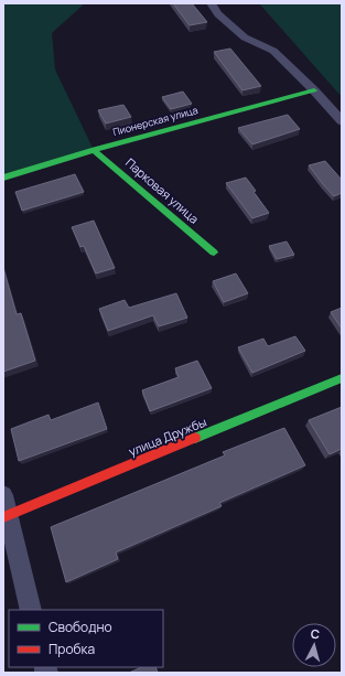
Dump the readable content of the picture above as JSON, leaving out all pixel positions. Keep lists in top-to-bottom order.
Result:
{
  "streets": {
    "street": ["Пионерская улица", "Парковая улица", "улица Дружбы"]
  },
  "crossings": [
    ["Пионерская улица", "Парковая улица"]
  ],
  "legend": ["Свободно", "Пробка"],
  "north": "top"
}
